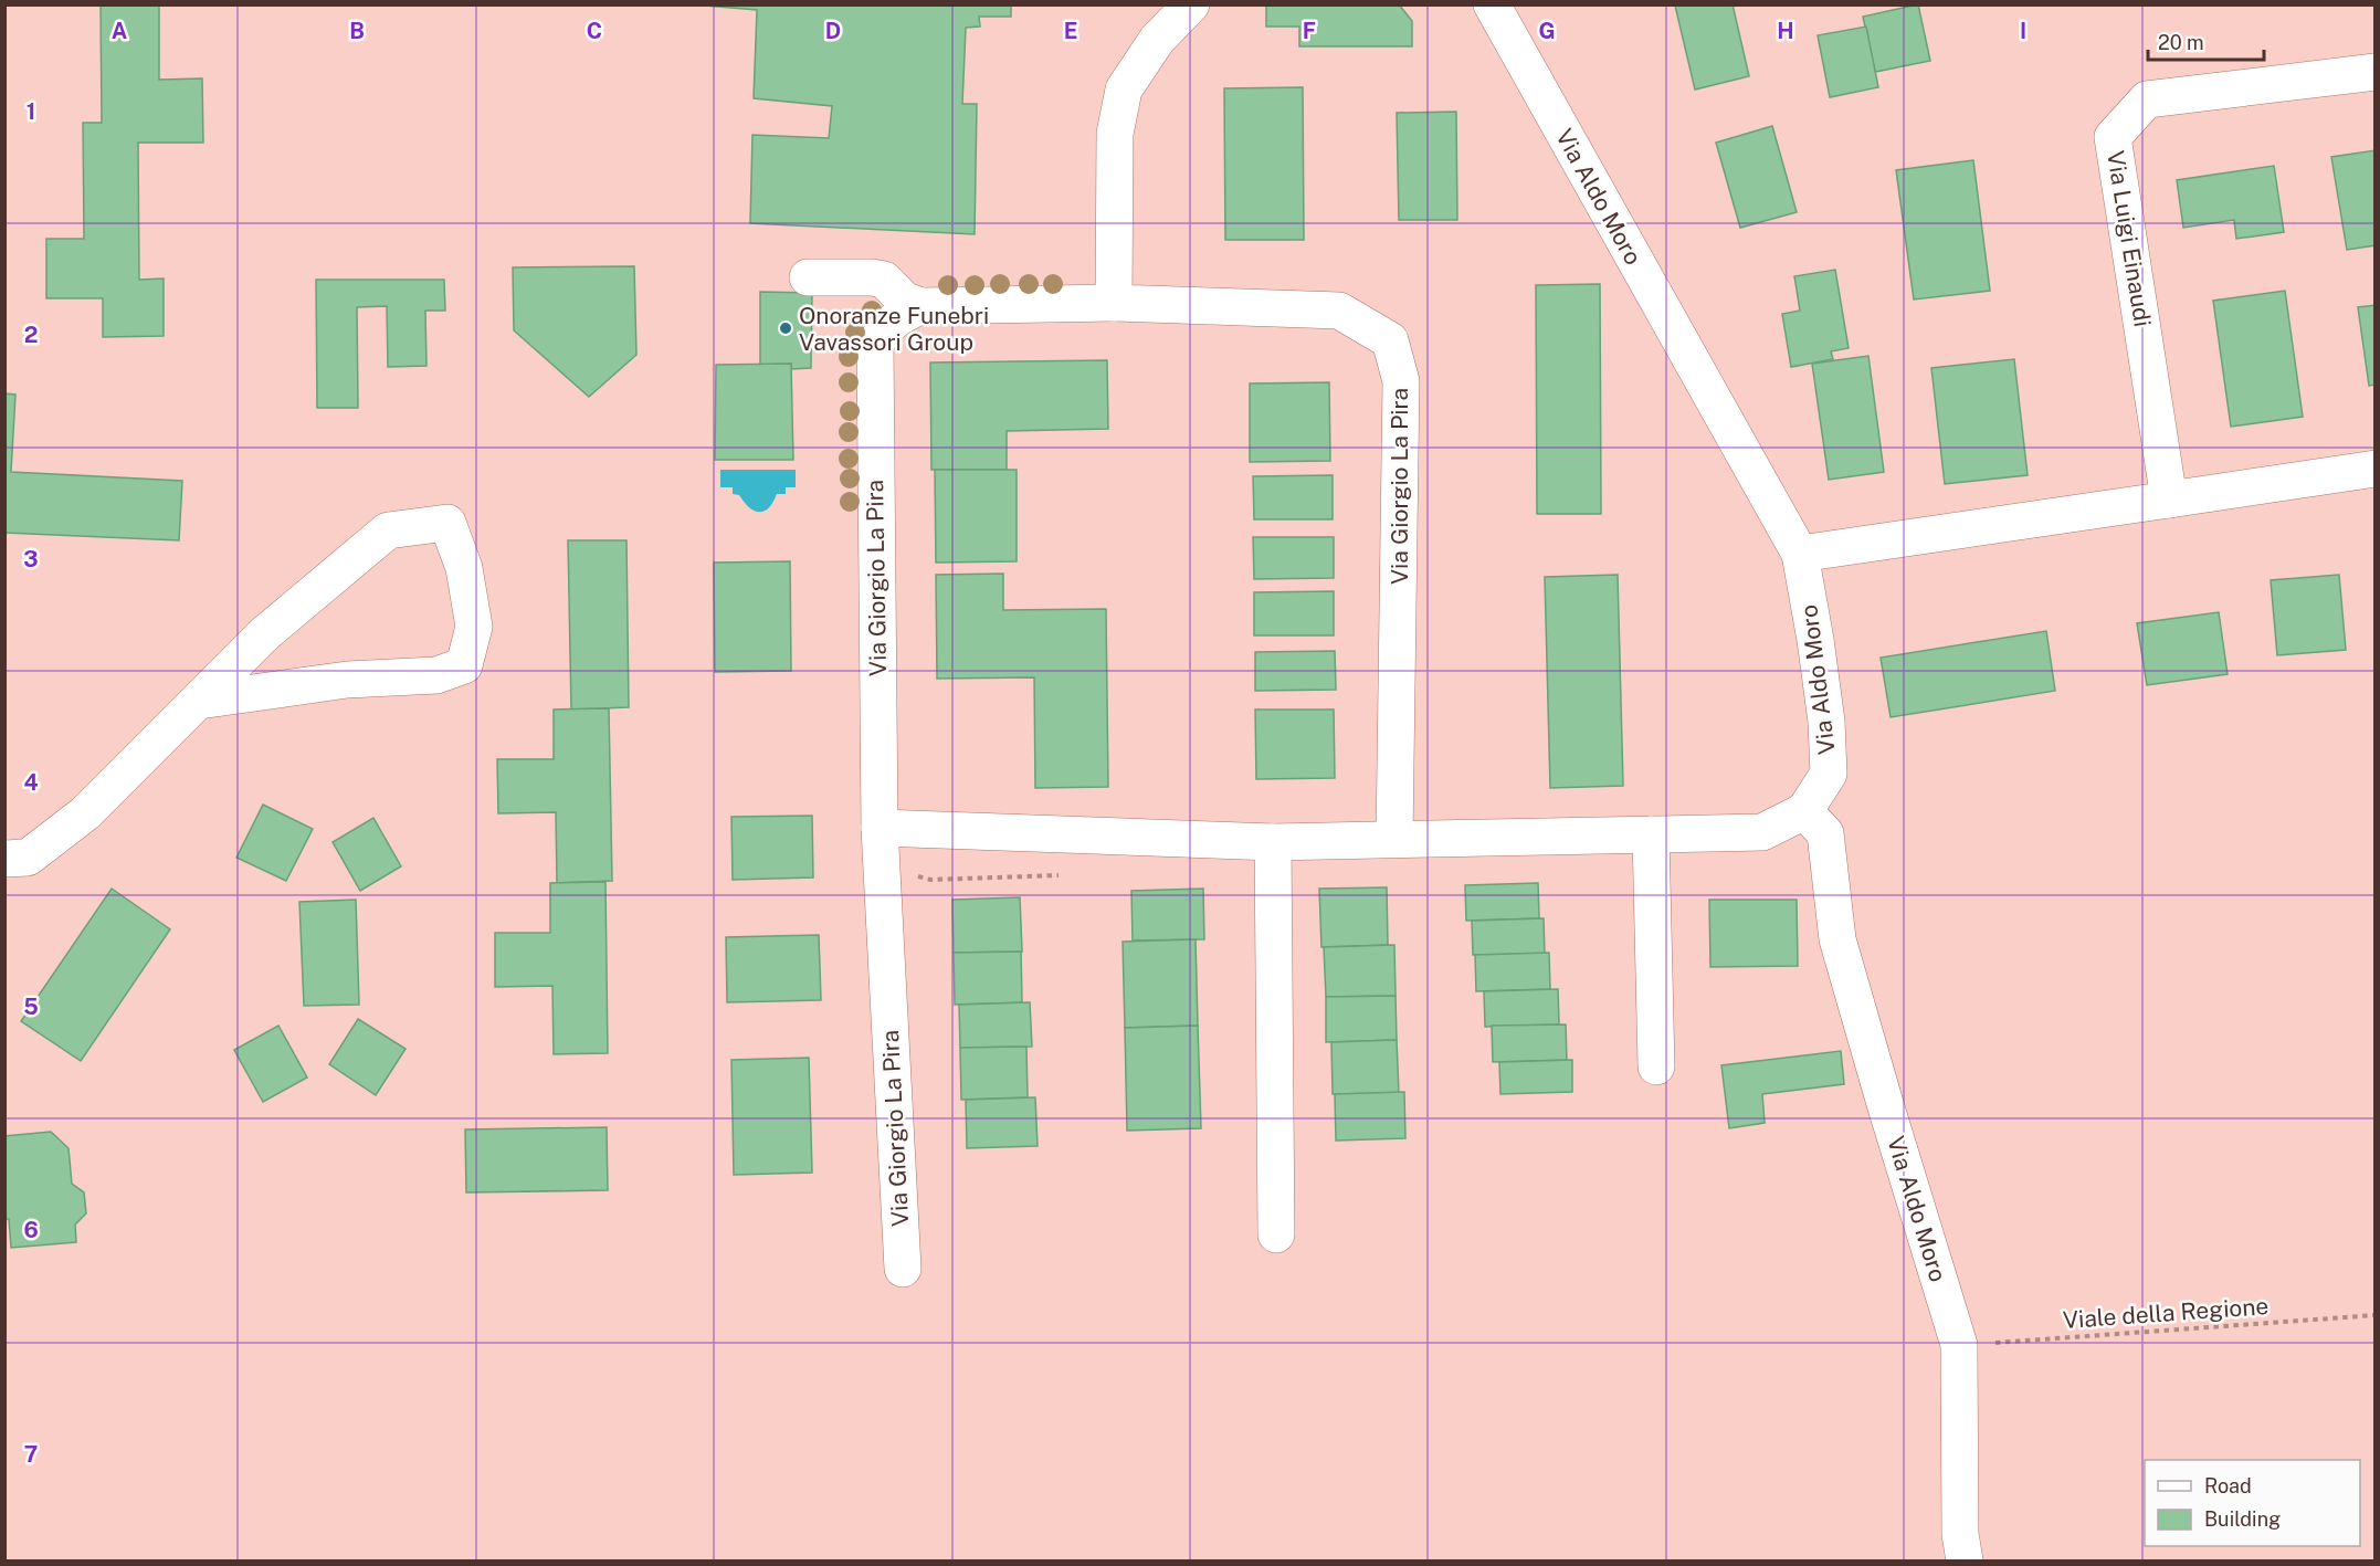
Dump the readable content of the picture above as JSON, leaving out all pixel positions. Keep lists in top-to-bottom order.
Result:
{
  "streets": {
    "street": ["Via Aldo Moro", "Via Luigi Einaudi", "Via Giorgio La Pira"],
    "path": ["Viale della Regione"]
  },
  "crossings": [
    ["Via Aldo Moro", "Viale della Regione"]
  ],
  "places": ["Onoranze Funebri Vavassori Group"],
  "legend": ["Road", "Building"],
  "scale_bar": "20 m",
  "grid": {
    "columns": [
      "A",
      "B",
      "C",
      "D",
      "E",
      "F",
      "G",
      "H",
      "I"
    ],
    "rows": [
      "1",
      "2",
      "3",
      "4",
      "5",
      "6",
      "7"
    ]
  }
}
